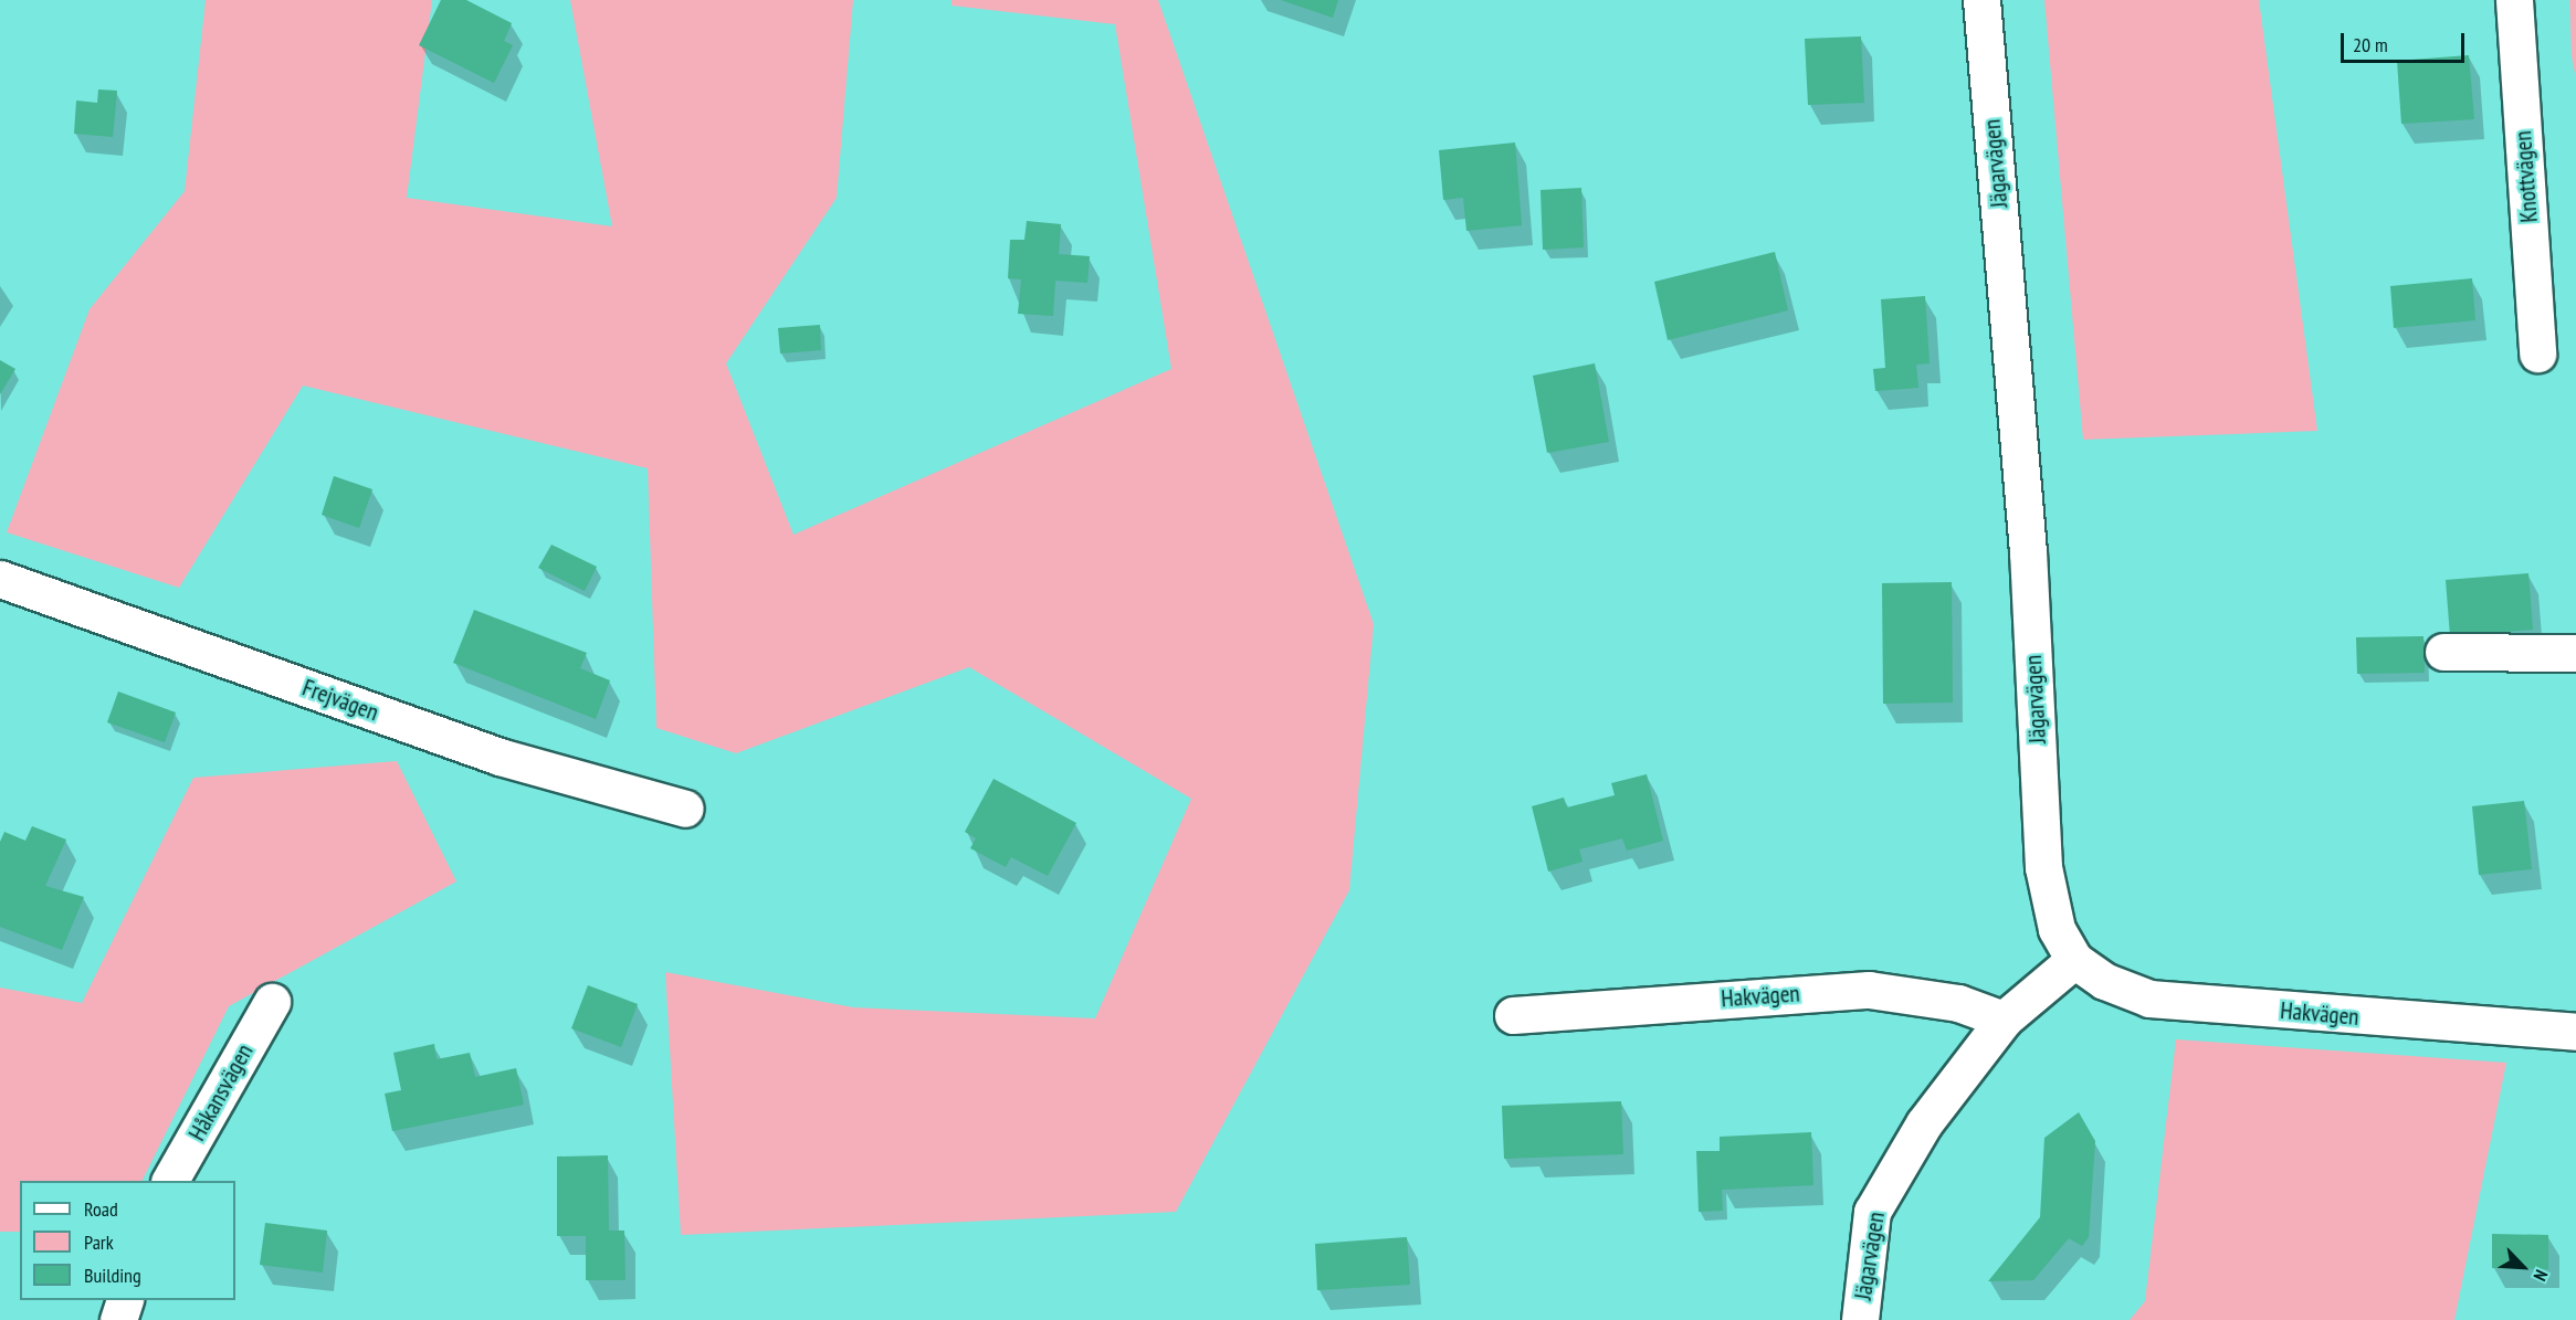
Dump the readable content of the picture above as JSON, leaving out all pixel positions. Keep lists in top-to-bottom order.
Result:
{
  "streets": {
    "street": [
      "Jägarvägen",
      "Knottvägen",
      "Frejvägen",
      "Hakvägen",
      "Håkansvägen"
    ]
  },
  "crossings": [
    ["Jägarvägen", "Hakvägen"]
  ],
  "legend": ["Road", "Park", "Building"],
  "scale_bar": "20 m",
  "north": "bottom right"
}
